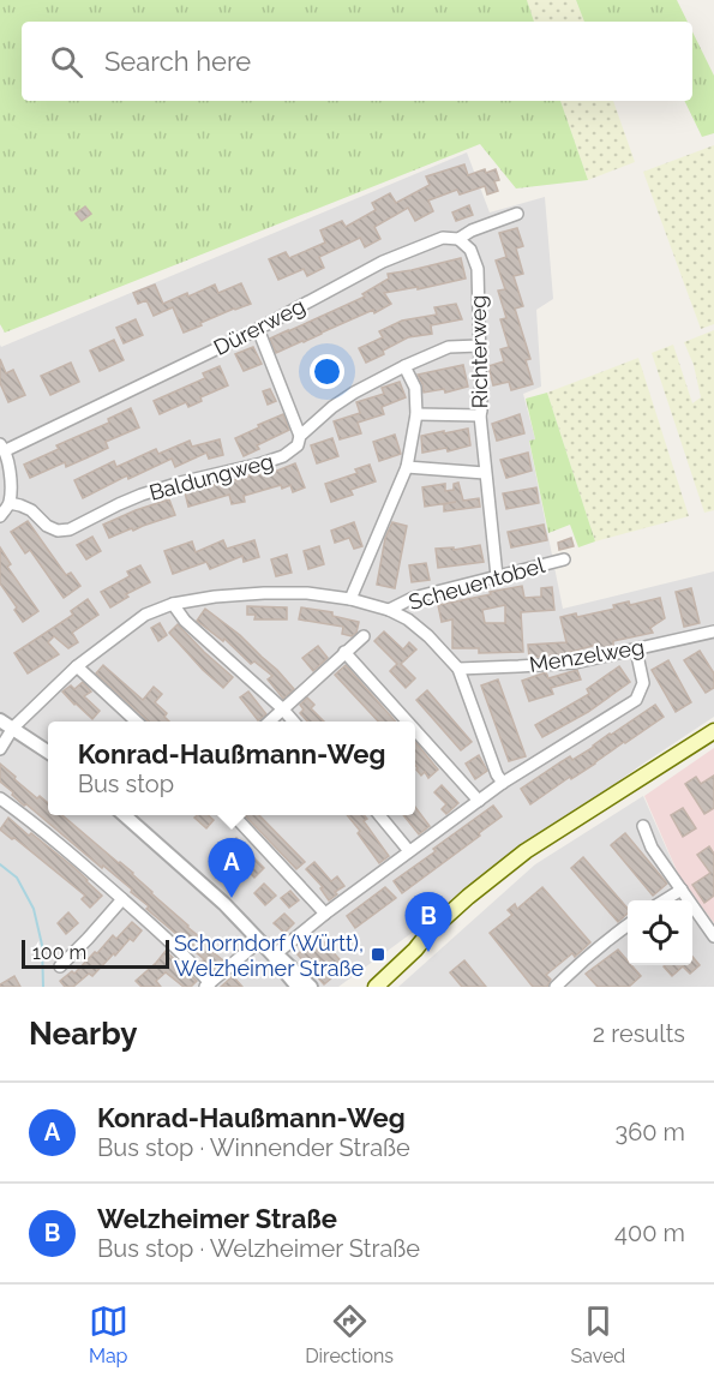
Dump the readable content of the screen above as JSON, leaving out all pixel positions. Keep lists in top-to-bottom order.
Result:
{
  "streets": {
    "street": [
      "Dürerweg",
      "Richterweg",
      "Baldungweg",
      "Scheuentobel",
      "Menzelweg"
    ]
  },
  "crossings": [
    ["Dürerweg", "Richterweg"],
    ["Richterweg", "Baldungweg"],
    ["Richterweg", "Scheuentobel"]
  ],
  "places": {
    "transit": ["Schorndorf (Württ), Welzheimer Straße"]
  },
  "scale_bar": "100 m",
  "page": {
    "search": "Search here",
    "popup": ["Konrad-Haußmann-Weg", "Bus stop"],
    "pins": ["A", "B"],
    "scale": "100 m",
    "heading": ["Nearby", "2 results"],
    "list": [
      {
        "mark": "A",
        "name": "Konrad-Haußmann-Weg",
        "note": "Bus stop · Winnender Straße",
        "value": "360 m"
      },
      {
        "mark": "B",
        "name": "Welzheimer Straße",
        "note": "Bus stop · Welzheimer Straße",
        "value": "400 m"
      }
    ],
    "nav": ["Map", "Directions", "Saved"]
  }
}
